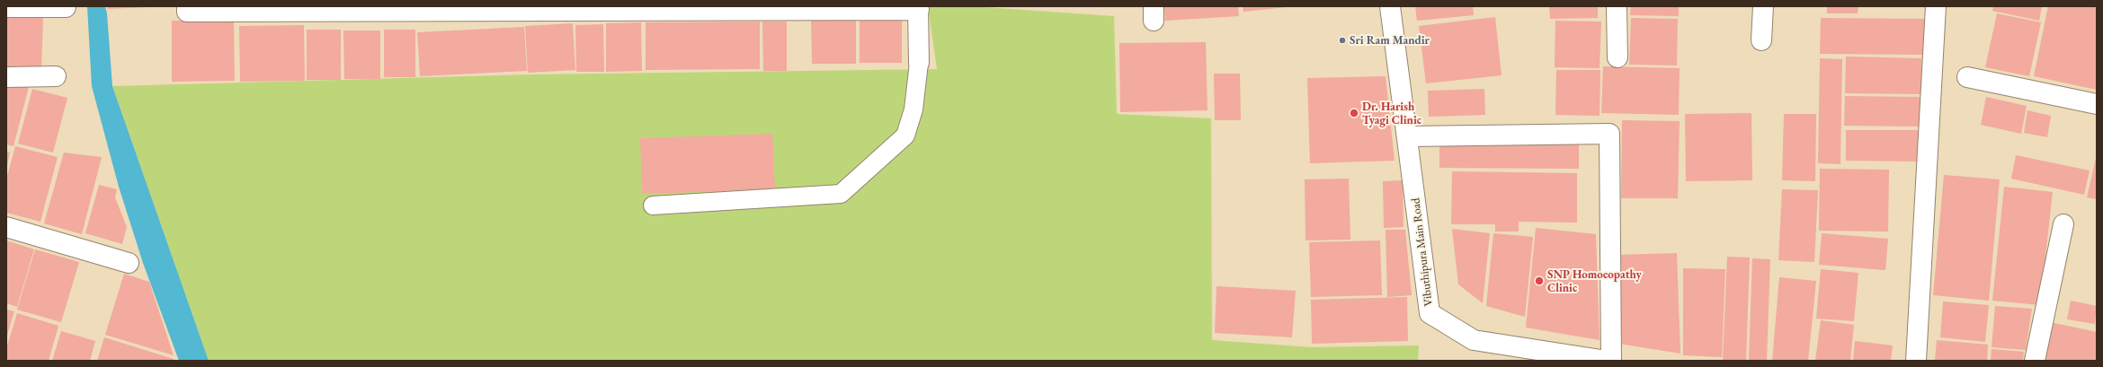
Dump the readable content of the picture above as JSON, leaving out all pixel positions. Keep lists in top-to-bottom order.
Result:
{
  "streets": {
    "street": ["Vibuthipura Main Road"]
  },
  "places": ["Sri Ram Mandir", "Dr. Harish Tyagi Clinic", "SNP Homoeopathy Clinic"]
}
